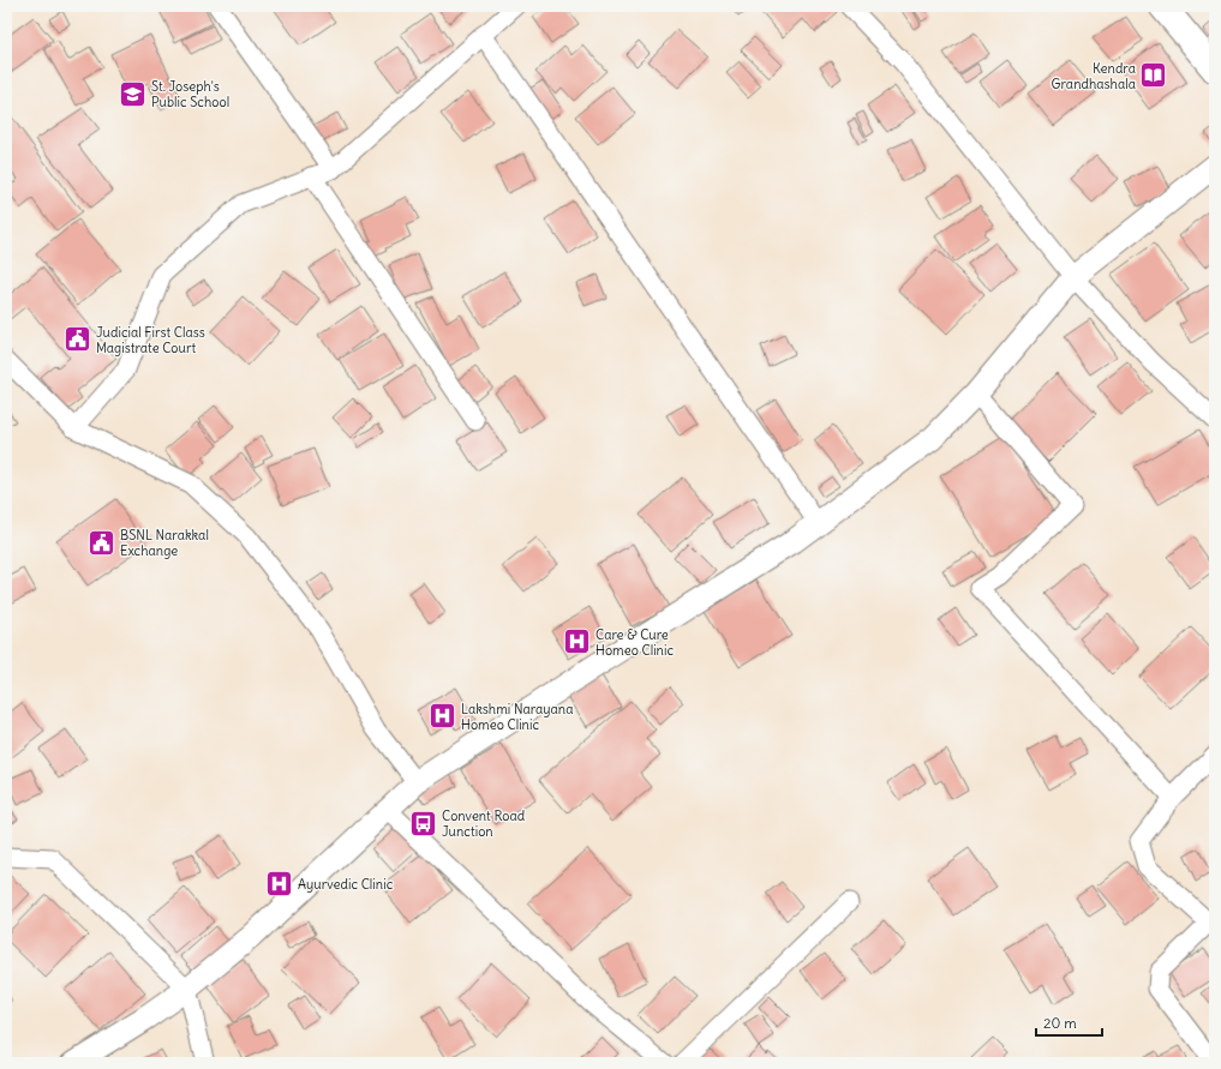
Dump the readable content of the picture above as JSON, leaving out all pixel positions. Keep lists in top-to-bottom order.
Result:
{
  "places": {
    "library": ["Kendra Grandhashala"],
    "school or university": ["St. Joseph's Public School"],
    "public building": ["Judicial First Class Magistrate Court", "BSNL Narakkal Exchange"],
    "hospital": ["Care & Cure Homeo Clinic", "Lakshmi Narayana Homeo Clinic", "Ayurvedic Clinic"],
    "bus stop": ["Convent Road Junction"]
  },
  "scale_bar": "20 m"
}
